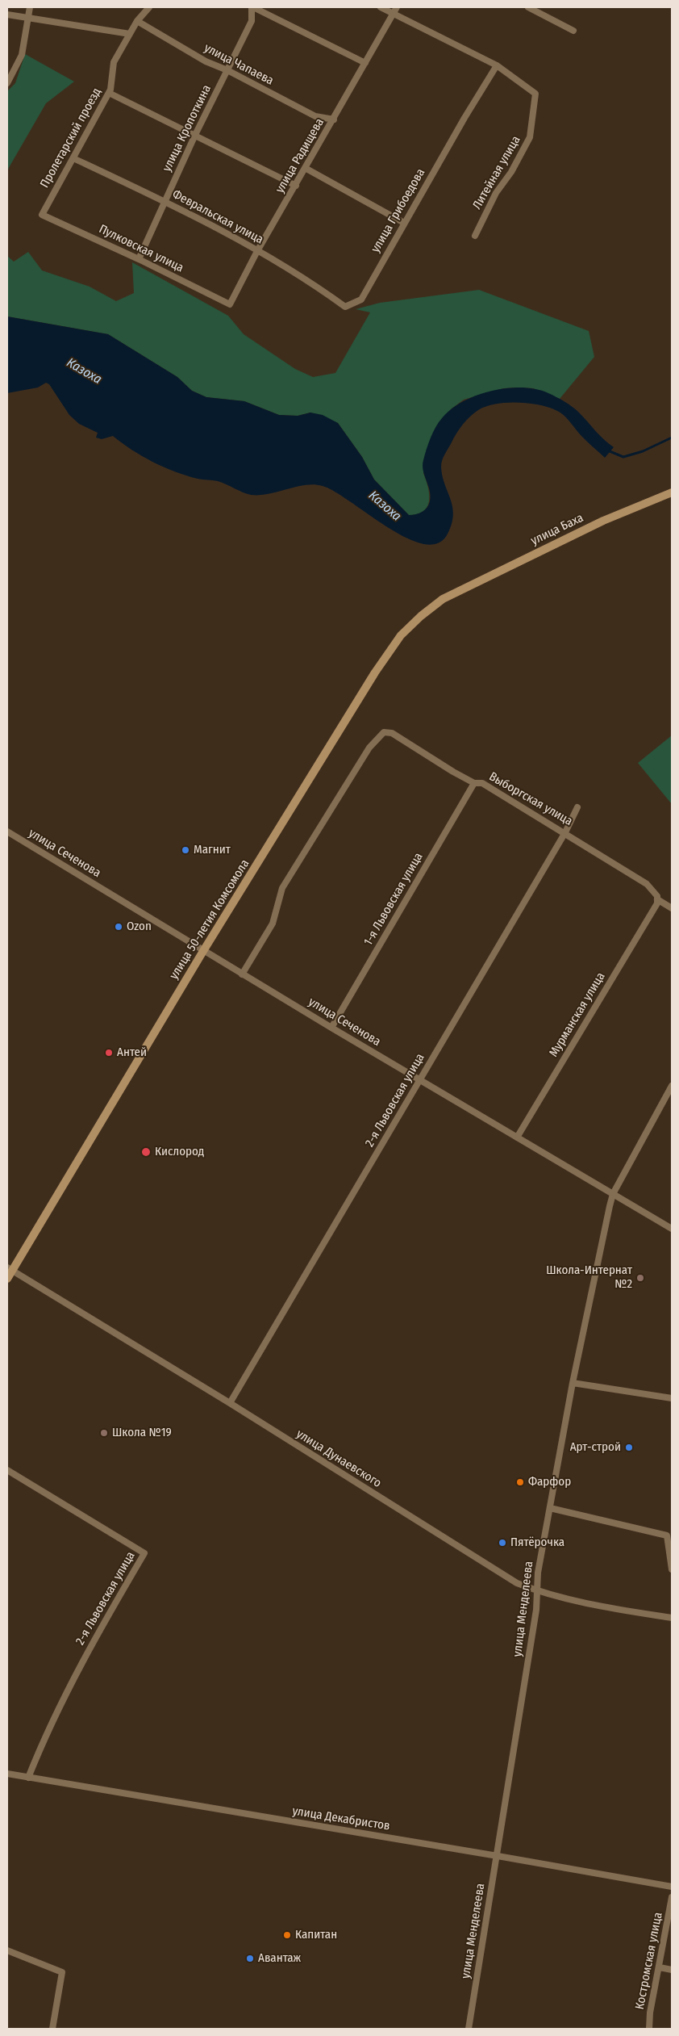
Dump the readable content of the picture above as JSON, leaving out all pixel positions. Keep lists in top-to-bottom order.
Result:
{
  "streets": {
    "main road": ["улица Баха", "улица 50-летия Комсомола"],
    "street": [
      "улица Чапаева",
      "улица Кропоткина",
      "Пролетарский проезд",
      "улица Радищева",
      "Литейная улица",
      "улица Грибоедова",
      "Февральская улица",
      "Пулковская улица",
      "Выборгская улица",
      "улица Сеченова",
      "1-я Львовская улица",
      "Мурманская улица",
      "2-я Львовская улица",
      "улица Дунаевского",
      "улица Менделеева",
      "улица Декабристов",
      "Костромская улица"
    ]
  },
  "crossings": [
    ["улица Чапаева", "улица Кропоткина"],
    ["улица Чапаева", "Пролетарский проезд"],
    ["улица Чапаева", "улица Радищева"],
    ["улица Кропоткина", "Февральская улица"],
    ["улица Кропоткина", "Пулковская улица"],
    ["Пролетарский проезд", "Февральская улица"],
    ["Пролетарский проезд", "Пулковская улица"],
    ["улица Радищева", "Февральская улица"],
    ["улица Радищева", "Пулковская улица"],
    ["Литейная улица", "улица Грибоедова"],
    ["улица Грибоедова", "Февральская улица"],
    ["улица Баха", "улица 50-летия Комсомола"],
    ["Выборгская улица", "улица Сеченова"],
    ["Выборгская улица", "1-я Львовская улица"],
    ["Выборгская улица", "Мурманская улица"],
    ["Выборгская улица", "2-я Львовская улица"],
    ["улица Сеченова", "1-я Львовская улица"],
    ["улица Сеченова", "улица 50-летия Комсомола"],
    ["улица Сеченова", "Мурманская улица"],
    ["улица Сеченова", "2-я Львовская улица"],
    ["улица Сеченова", "улица Менделеева"],
    ["улица 50-летия Комсомола", "улица Дунаевского"],
    ["2-я Львовская улица", "улица Дунаевского"],
    ["2-я Львовская улица", "улица Декабристов"],
    ["улица Дунаевского", "улица Менделеева"],
    ["улица Менделеева", "улица Декабристов"]
  ],
  "water": ["Казоха"],
  "places": [
    "Магнит",
    "Ozon",
    "Антей",
    "Кислород",
    "Школа-Интернат №2",
    "Школа №19",
    "Арт-строй",
    "Фарфор",
    "Пятёрочка",
    "Капитан",
    "Авантаж"
  ]
}
